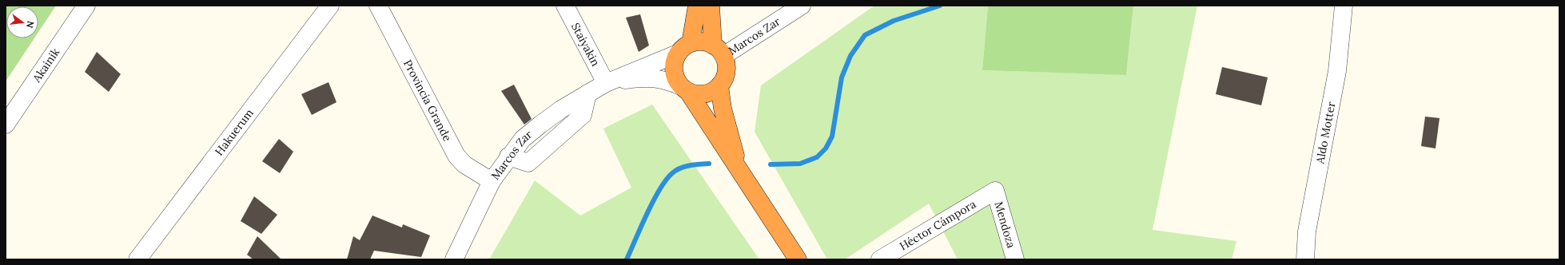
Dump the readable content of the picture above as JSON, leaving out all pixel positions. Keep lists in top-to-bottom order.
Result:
{
  "streets": {
    "street": [
      "Marcos Zar",
      "Staiyakin",
      "Akainik",
      "Provincia Grande",
      "Hakuerum",
      "Aldo Motter",
      "Héctor Cámpora",
      "Mendoza"
    ]
  },
  "crossings": [
    ["Marcos Zar", "Staiyakin"],
    ["Marcos Zar", "Provincia Grande"],
    ["Héctor Cámpora", "Mendoza"]
  ],
  "north": "right"
}
